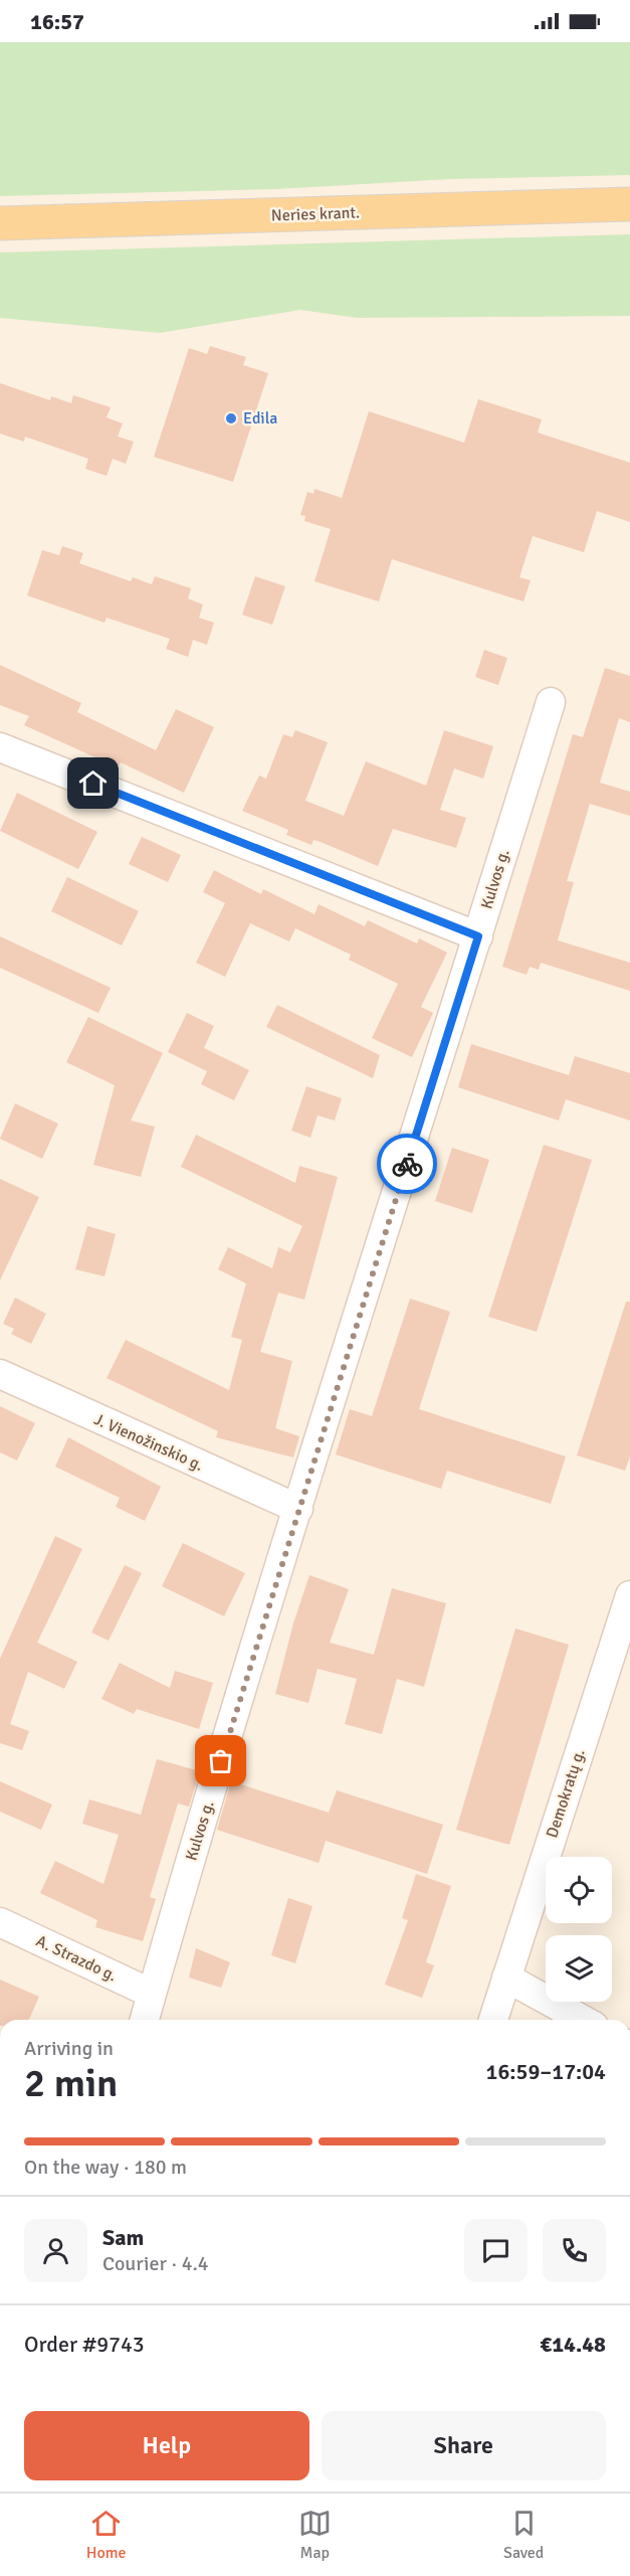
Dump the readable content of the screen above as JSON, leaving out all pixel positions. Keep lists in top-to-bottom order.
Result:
{
  "streets": {
    "main road": ["Neries krant."],
    "street": [
      "Kulvos g.",
      "J. Vienožinskio g.",
      "Demokratų g.",
      "A. Strazdo g."
    ]
  },
  "crossings": [
    ["Kulvos g.", "J. Vienožinskio g."],
    ["Kulvos g.", "A. Strazdo g."]
  ],
  "places": ["Edila"],
  "page": {
    "status": "16:57",
    "heading": ["2 min", "Arriving in", "16:59–17:04"],
    "panel": [
      "Sam",
      "Courier · 4.4",
      "Order #9743",
      "€14.48"
    ],
    "bar": "On the way · 180 m",
    "buttons": ["Help", "Share"],
    "tabs": ["Home", "Map", "Saved"]
  }
}
